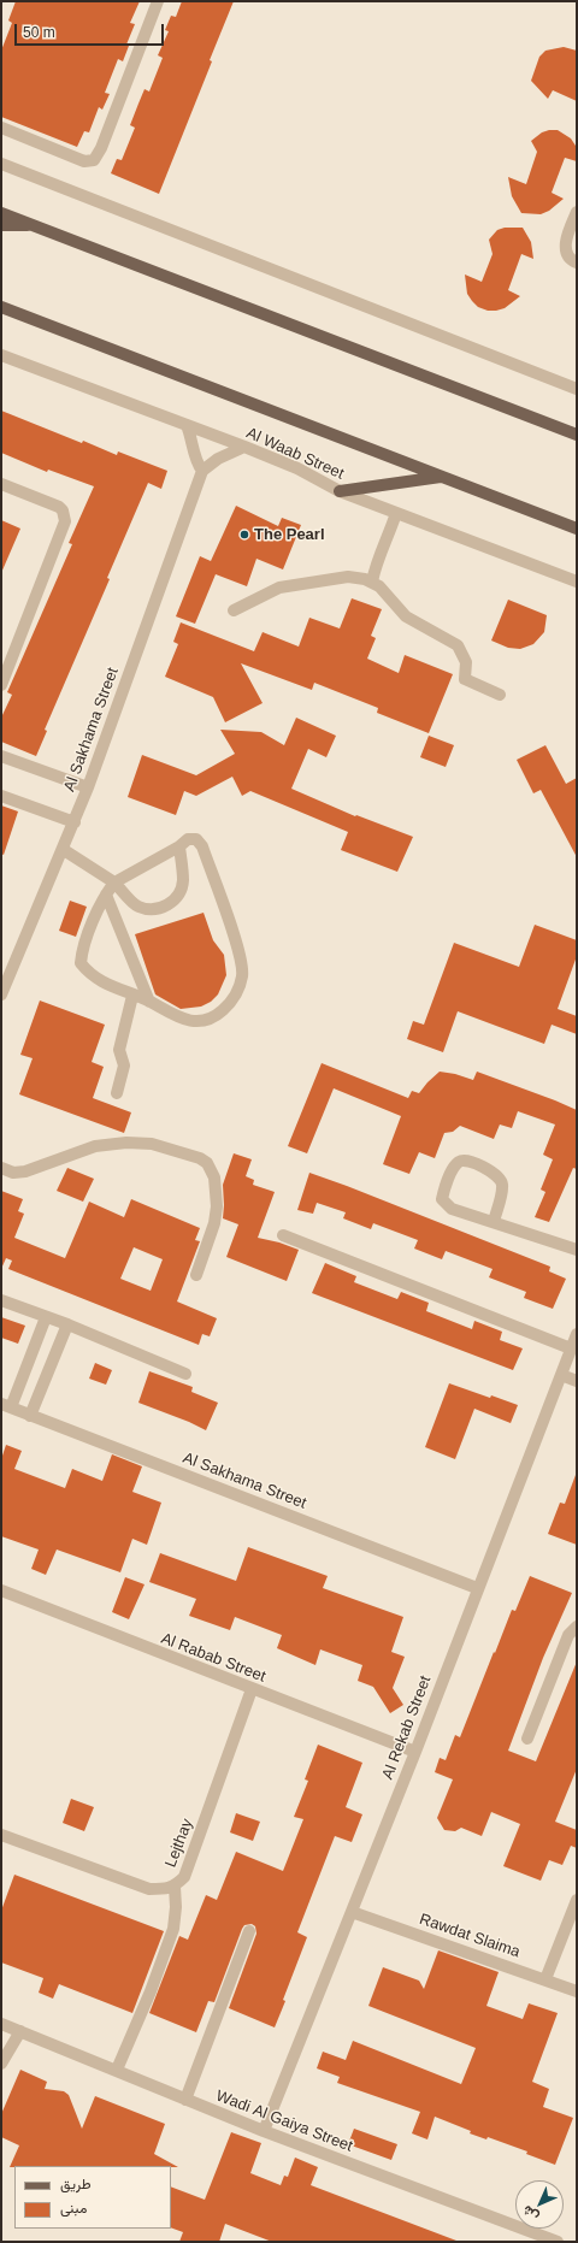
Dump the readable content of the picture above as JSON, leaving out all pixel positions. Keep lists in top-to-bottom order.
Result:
{
  "streets": {
    "main road": ["Al Waab Street"],
    "street": [
      "Al Sakhama Street",
      "Al Rabab Street",
      "Al Rekab Street",
      "Lejthay",
      "Rawdat Slaima",
      "Wadi Al Gaiya Street"
    ]
  },
  "crossings": [
    ["Al Sakhama Street", "Al Rekab Street"],
    ["Al Rabab Street", "Al Rekab Street"],
    ["Al Rabab Street", "Lejthay"],
    ["Al Rekab Street", "Rawdat Slaima"],
    ["Al Rekab Street", "Wadi Al Gaiya Street"]
  ],
  "places": ["The Pearl"],
  "legend": ["طريق", "مبنى"],
  "scale_bar": "50 m",
  "north": "bottom left"
}
